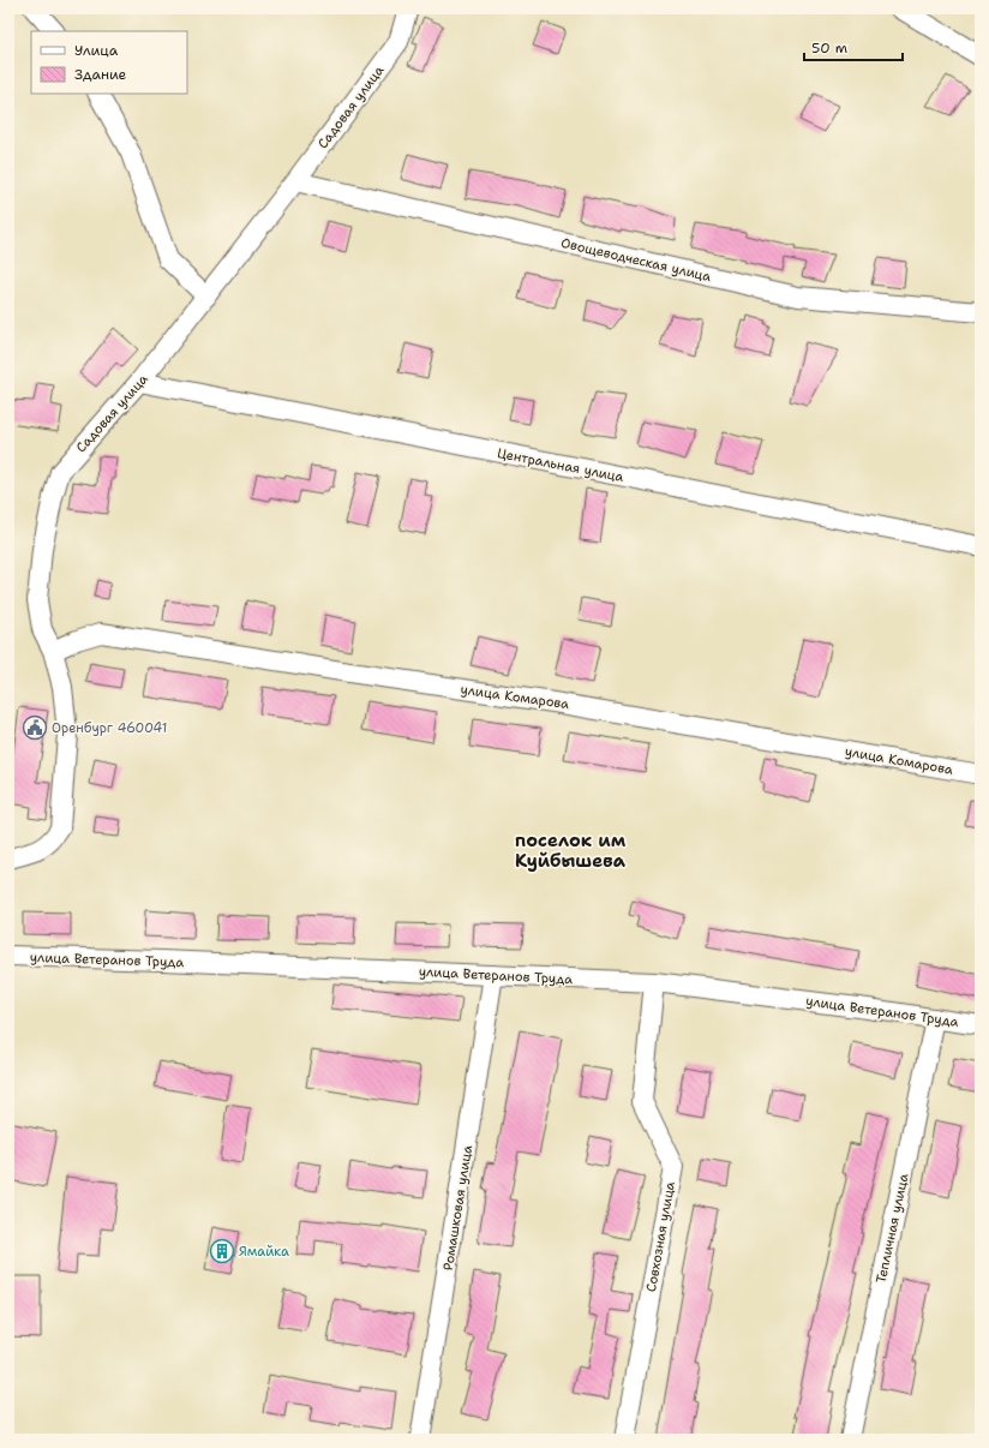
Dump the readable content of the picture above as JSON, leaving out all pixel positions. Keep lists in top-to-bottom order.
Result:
{
  "streets": {
    "street": [
      "Садовая улица",
      "Овощеводческая улица",
      "Центральная улица",
      "улица Комарова",
      "улица Ветеранов Труда",
      "Ромашковая улица",
      "Тепличная улица",
      "Совхозная улица"
    ]
  },
  "crossings": [
    ["Садовая улица", "Овощеводческая улица"],
    ["Садовая улица", "Центральная улица"],
    ["Садовая улица", "улица Комарова"],
    ["улица Ветеранов Труда", "Ромашковая улица"],
    ["улица Ветеранов Труда", "Тепличная улица"],
    ["улица Ветеранов Труда", "Совхозная улица"]
  ],
  "districts": ["поселок им Куйбышева"],
  "places": {
    "public building": ["Оренбург 460041"],
    "building": ["Ямайка"]
  },
  "legend": ["Улица", "Здание"],
  "scale_bar": "50 m"
}
